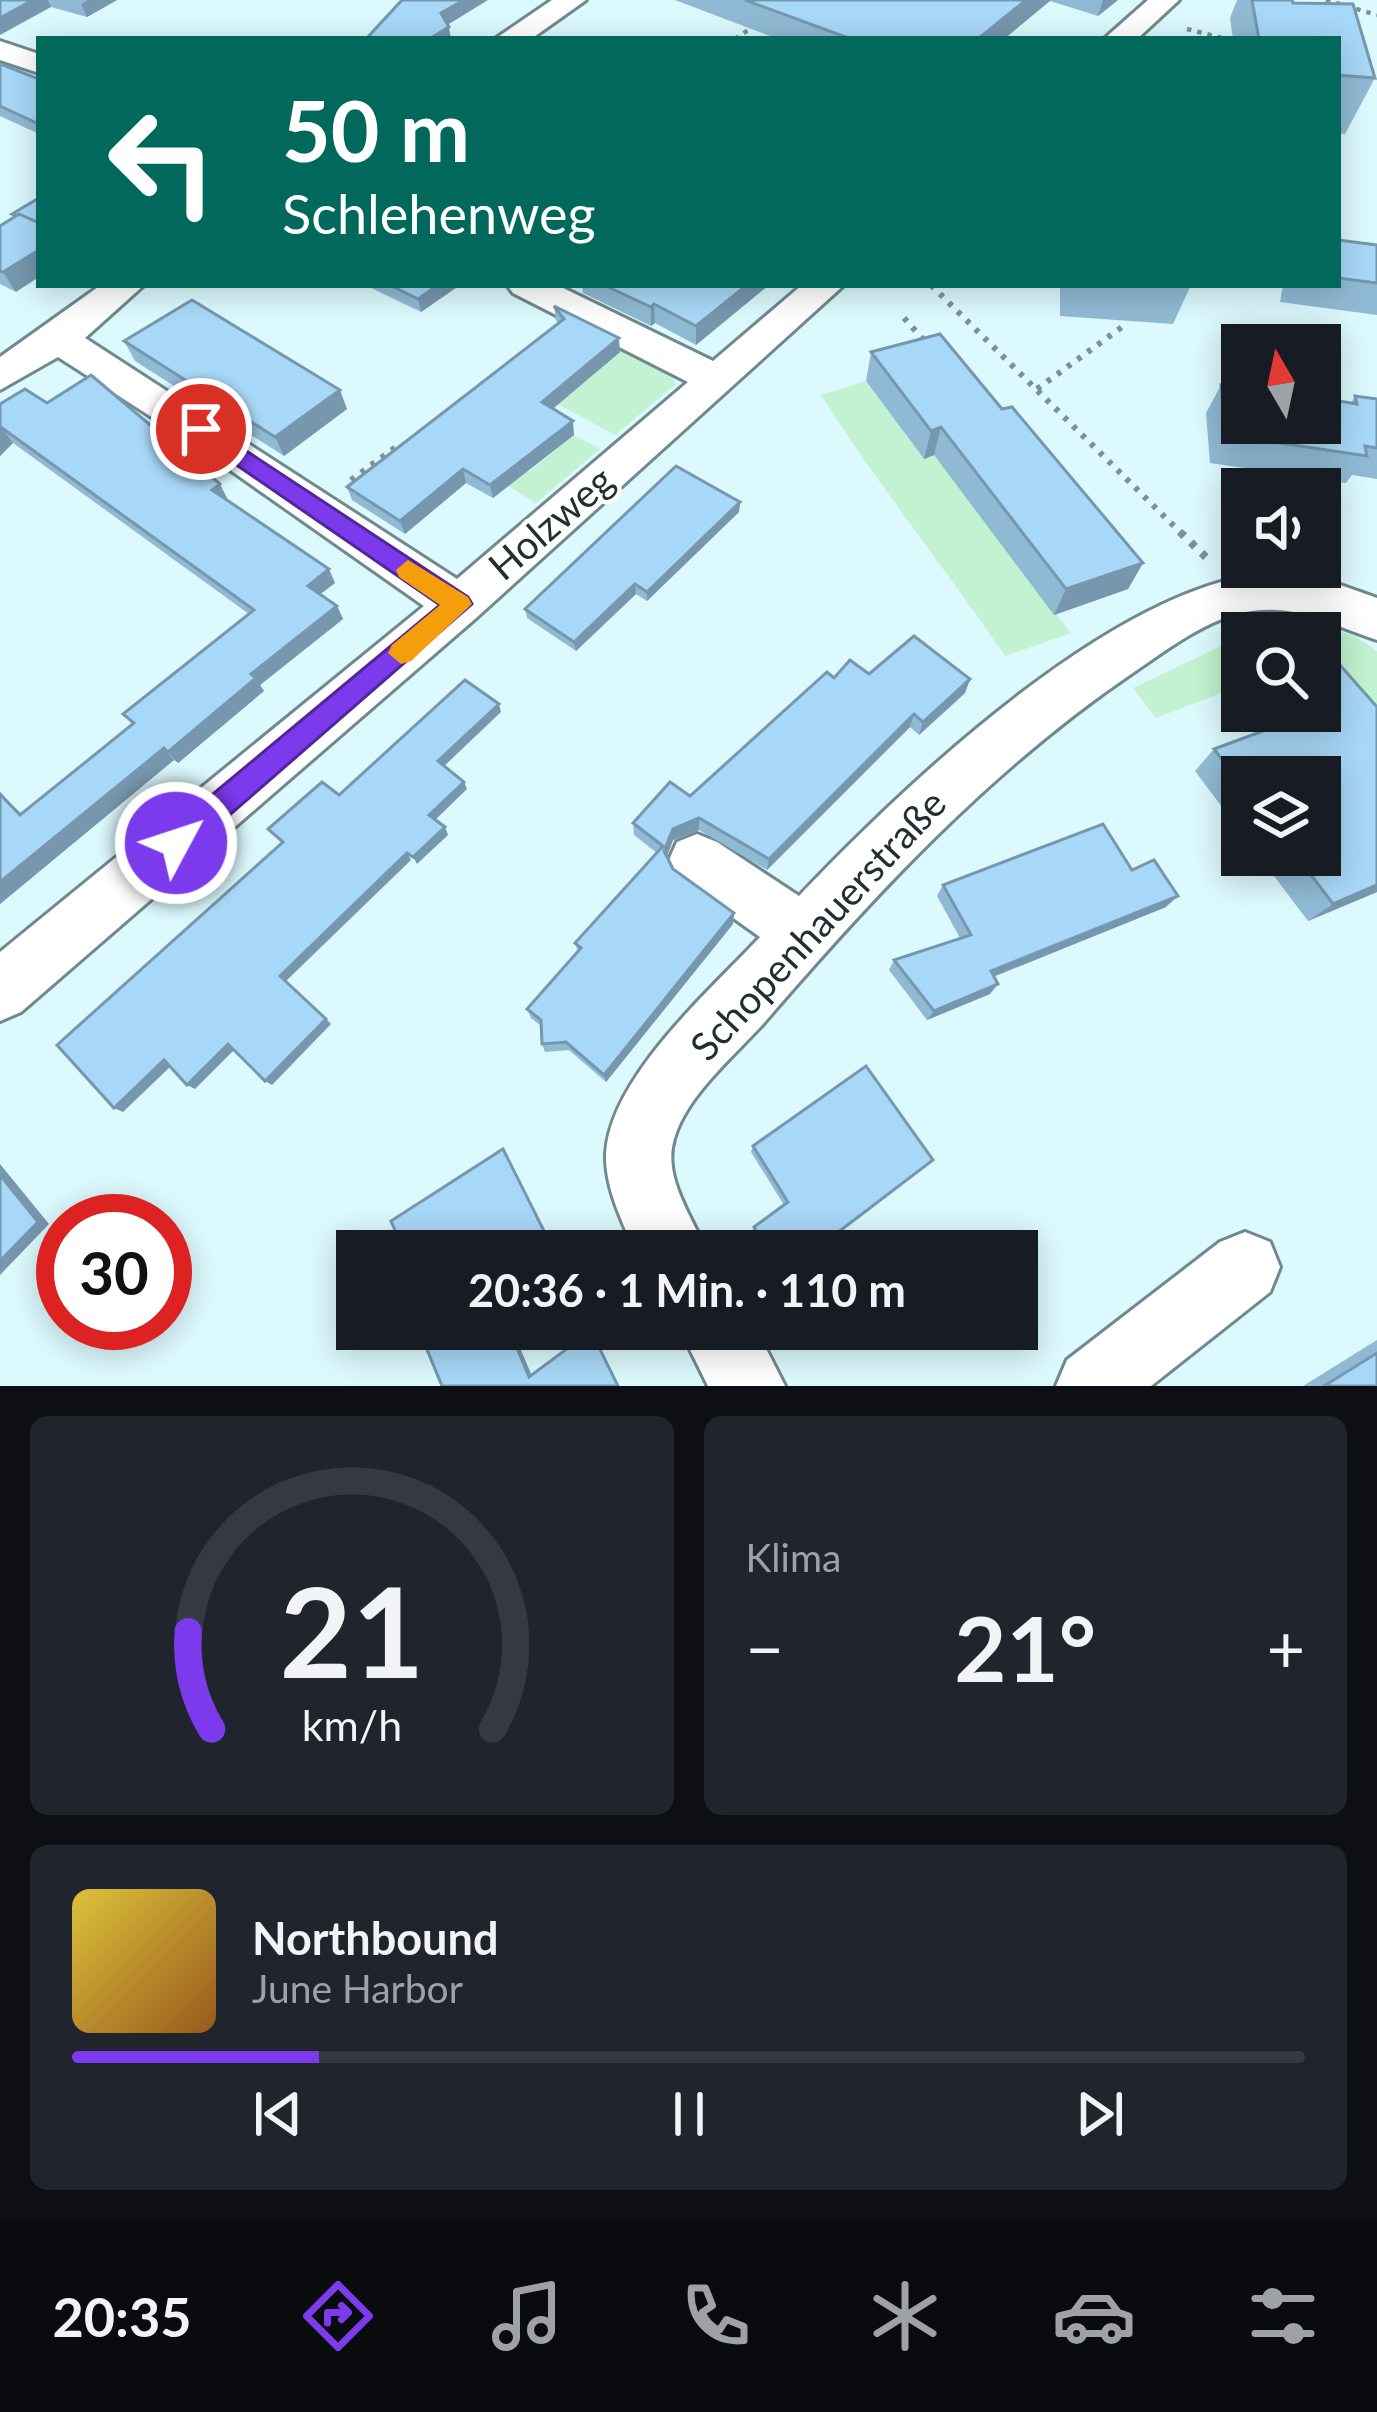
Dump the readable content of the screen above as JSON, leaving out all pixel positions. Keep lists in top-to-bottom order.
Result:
{
  "streets": {
    "street": ["Holzweg", "Schopenhauerstraße"]
  },
  "north": "top",
  "page": {
    "turn": ["50 m", "Schlehenweg"],
    "limit": "30",
    "trip": "20:36 · 1 Min. · 110 m",
    "tile": "Klima",
    "heat": ["−", "21°", "+"],
    "song": ["Northbound", "June Harbor"],
    "tabs": "20:35",
    "gauge": ["21", "km/h"]
  }
}
